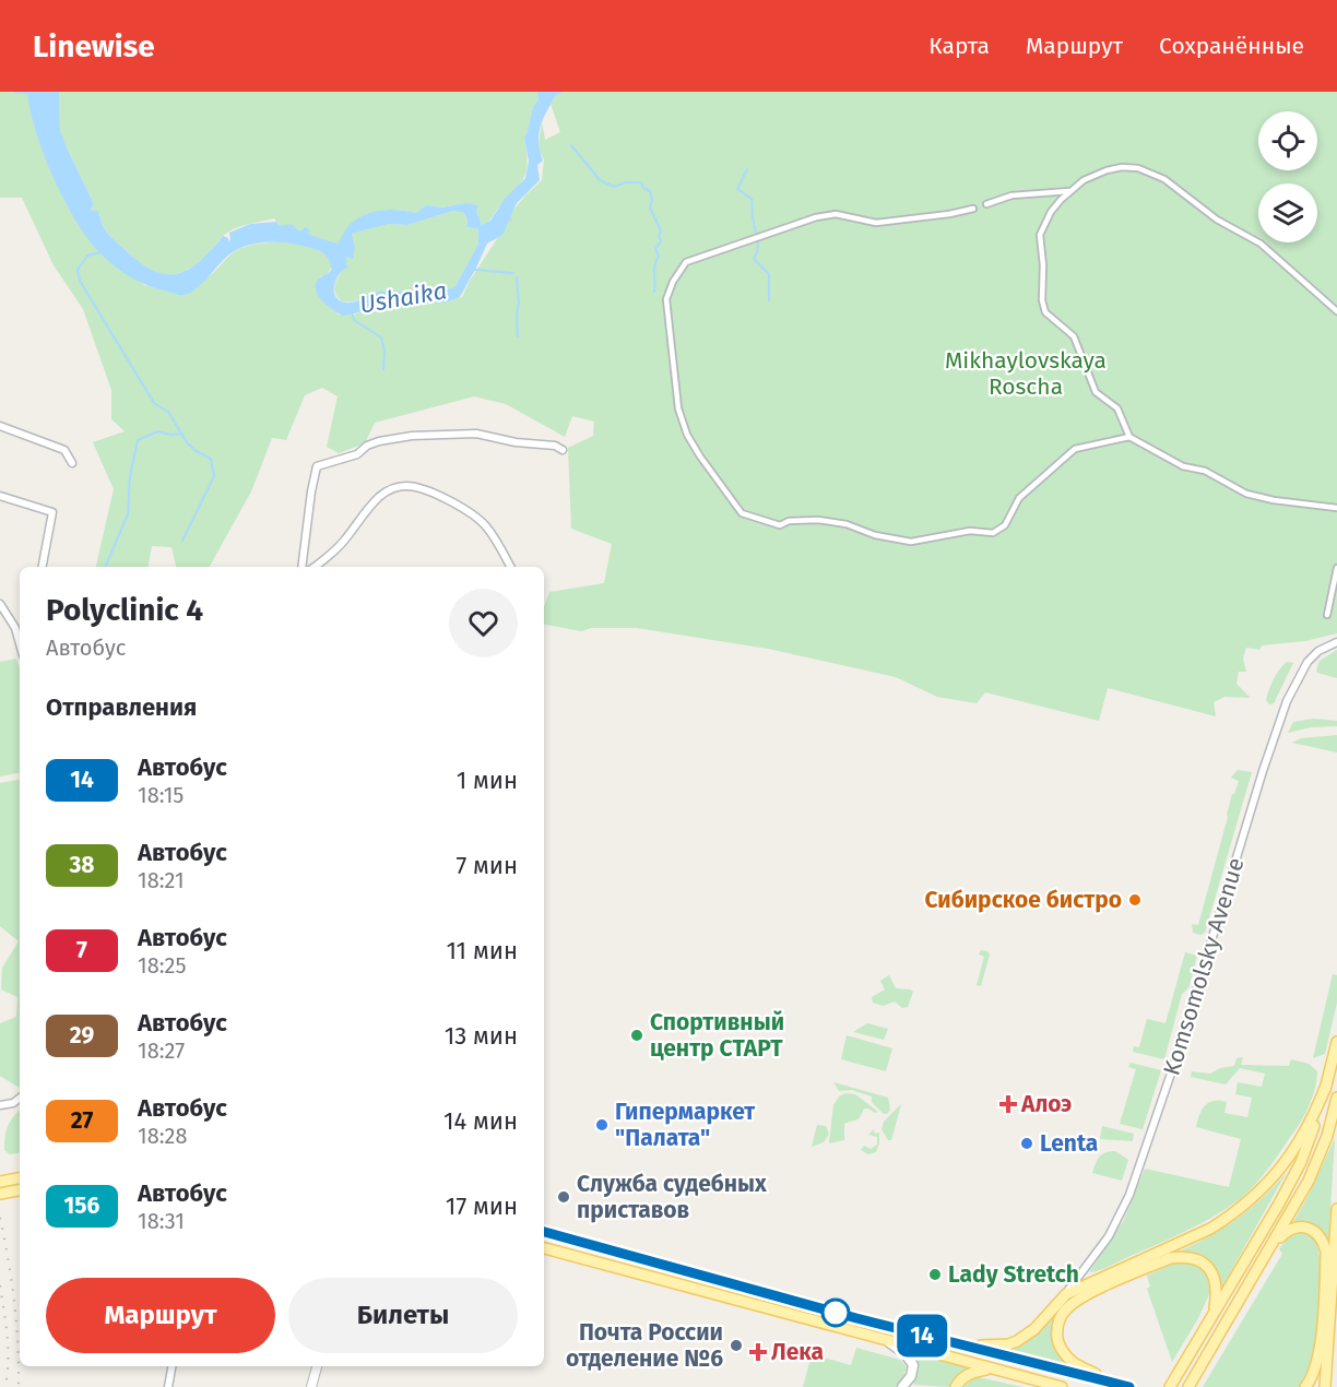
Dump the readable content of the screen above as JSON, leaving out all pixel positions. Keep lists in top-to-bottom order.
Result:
{
  "streets": {
    "street": ["Komsomolsky Avenue"]
  },
  "water": ["Ushaika"],
  "parks": ["Mikhaylovskaya Roscha"],
  "places": {
    "other": [
      "Сибирское бистро",
      "Спортивный центр СТАРТ",
      "Гипермаркет \"Палата\"",
      "Lenta",
      "Служба судебных приставов",
      "Lady Stretch",
      "Почта России отделение №6"
    ],
    "health": ["Алоэ", "Лека"]
  },
  "lines": ["bus line 14"],
  "page": {
    "header": "Linewise",
    "nav": ["Карта", "Маршрут", "Сохранённые"],
    "on_map": "14",
    "heading": [
      ["Polyclinic 4", "Автобус"],
      "Отправления"
    ],
    "list": [
      {
        "mark": "14",
        "name": "Автобус",
        "note": "18:15",
        "value": "1 мин"
      },
      {
        "mark": "38",
        "name": "Автобус",
        "note": "18:21",
        "value": "7 мин"
      },
      {
        "mark": "7",
        "name": "Автобус",
        "note": "18:25",
        "value": "11 мин"
      },
      {
        "mark": "29",
        "name": "Автобус",
        "note": "18:27",
        "value": "13 мин"
      },
      {
        "mark": "27",
        "name": "Автобус",
        "note": "18:28",
        "value": "14 мин"
      },
      {
        "mark": "156",
        "name": "Автобус",
        "note": "18:31",
        "value": "17 мин"
      }
    ],
    "buttons": ["Маршрут", "Билеты"]
  }
}
